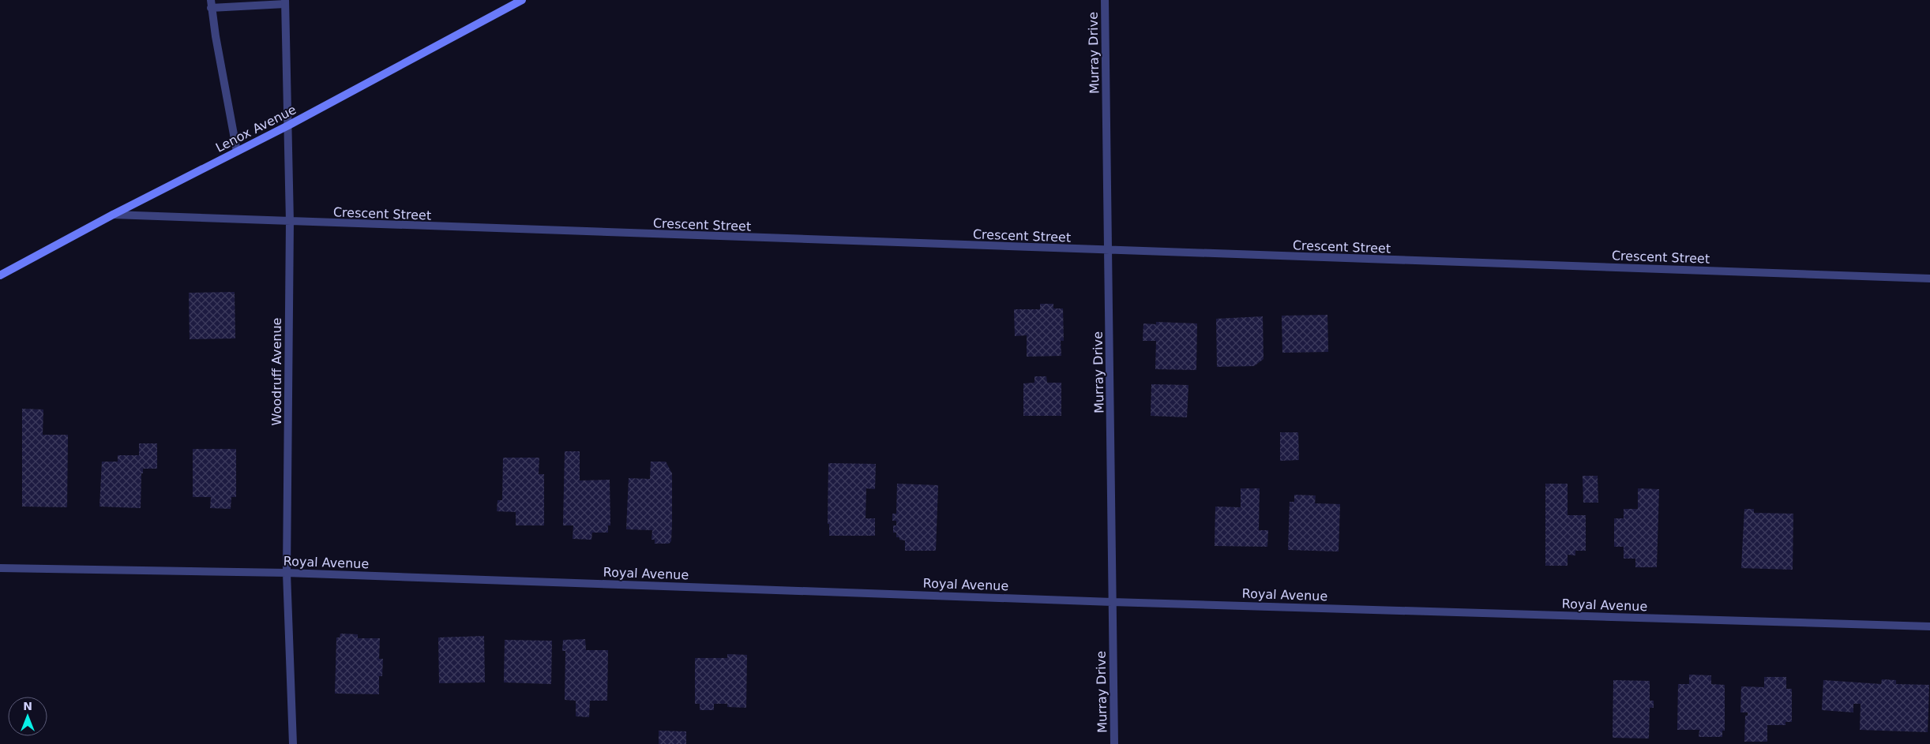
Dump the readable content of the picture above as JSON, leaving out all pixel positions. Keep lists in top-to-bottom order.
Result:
{
  "streets": {
    "main road": ["Lenox Avenue"],
    "street": [
      "Murray Drive",
      "Crescent Street",
      "Woodruff Avenue",
      "Royal Avenue"
    ]
  },
  "crossings": [
    ["Murray Drive", "Crescent Street"],
    ["Murray Drive", "Royal Avenue"],
    ["Lenox Avenue", "Crescent Street"],
    ["Lenox Avenue", "Woodruff Avenue"],
    ["Crescent Street", "Woodruff Avenue"],
    ["Woodruff Avenue", "Royal Avenue"]
  ],
  "north": "top"
}
